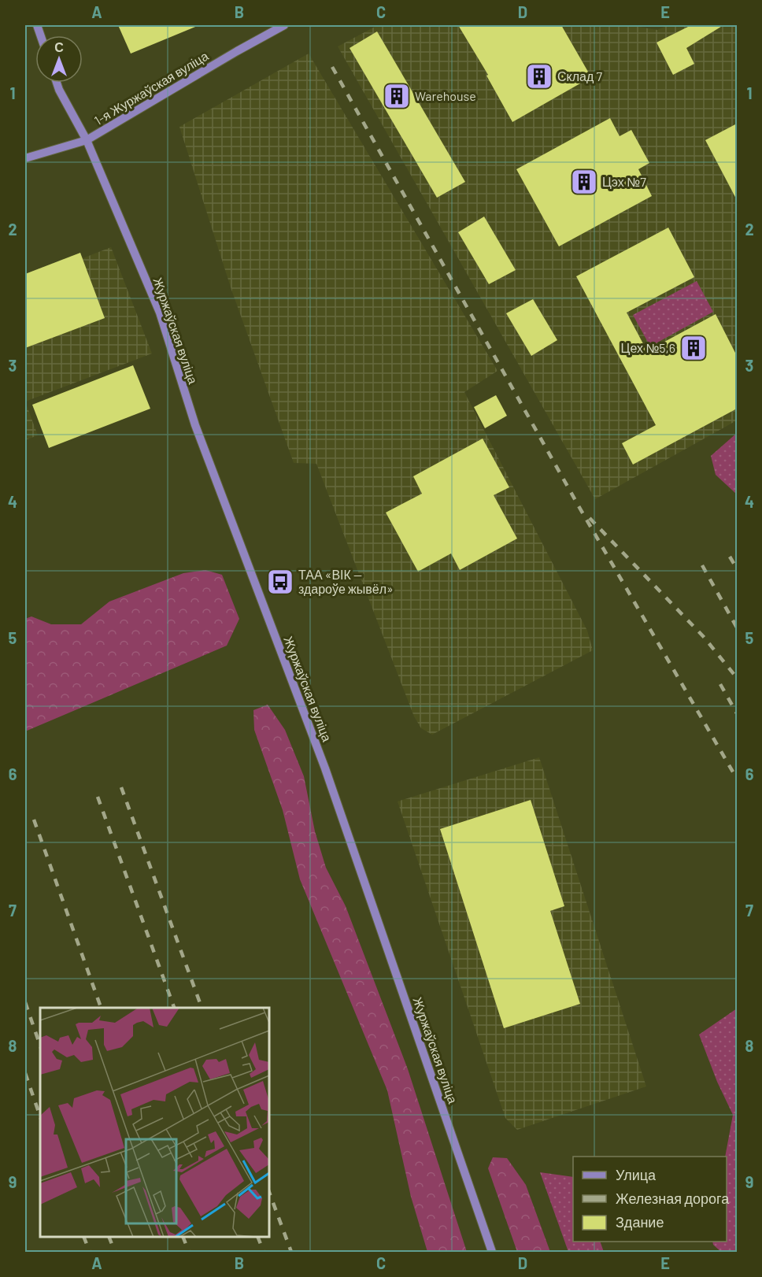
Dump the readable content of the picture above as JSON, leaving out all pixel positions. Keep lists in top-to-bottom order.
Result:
{
  "streets": {
    "street": ["1-я Журжаўская вуліца", "Журжаўская вуліца"]
  },
  "crossings": [
    ["1-я Журжаўская вуліца", "Журжаўская вуліца"]
  ],
  "places": {
    "building": [
      "Склад 7",
      "Warehouse",
      "Цэх №7",
      "Цех №5,6"
    ],
    "bus stop": ["ТАА «ВІК — здароўе жывёл»"]
  },
  "legend": ["Улица", "Железная дорога", "Здание"],
  "north": "top",
  "grid": {
    "columns": [
      "A",
      "B",
      "C",
      "D",
      "E"
    ],
    "rows": [
      "1",
      "2",
      "3",
      "4",
      "5",
      "6",
      "7",
      "8",
      "9"
    ]
  }
}
